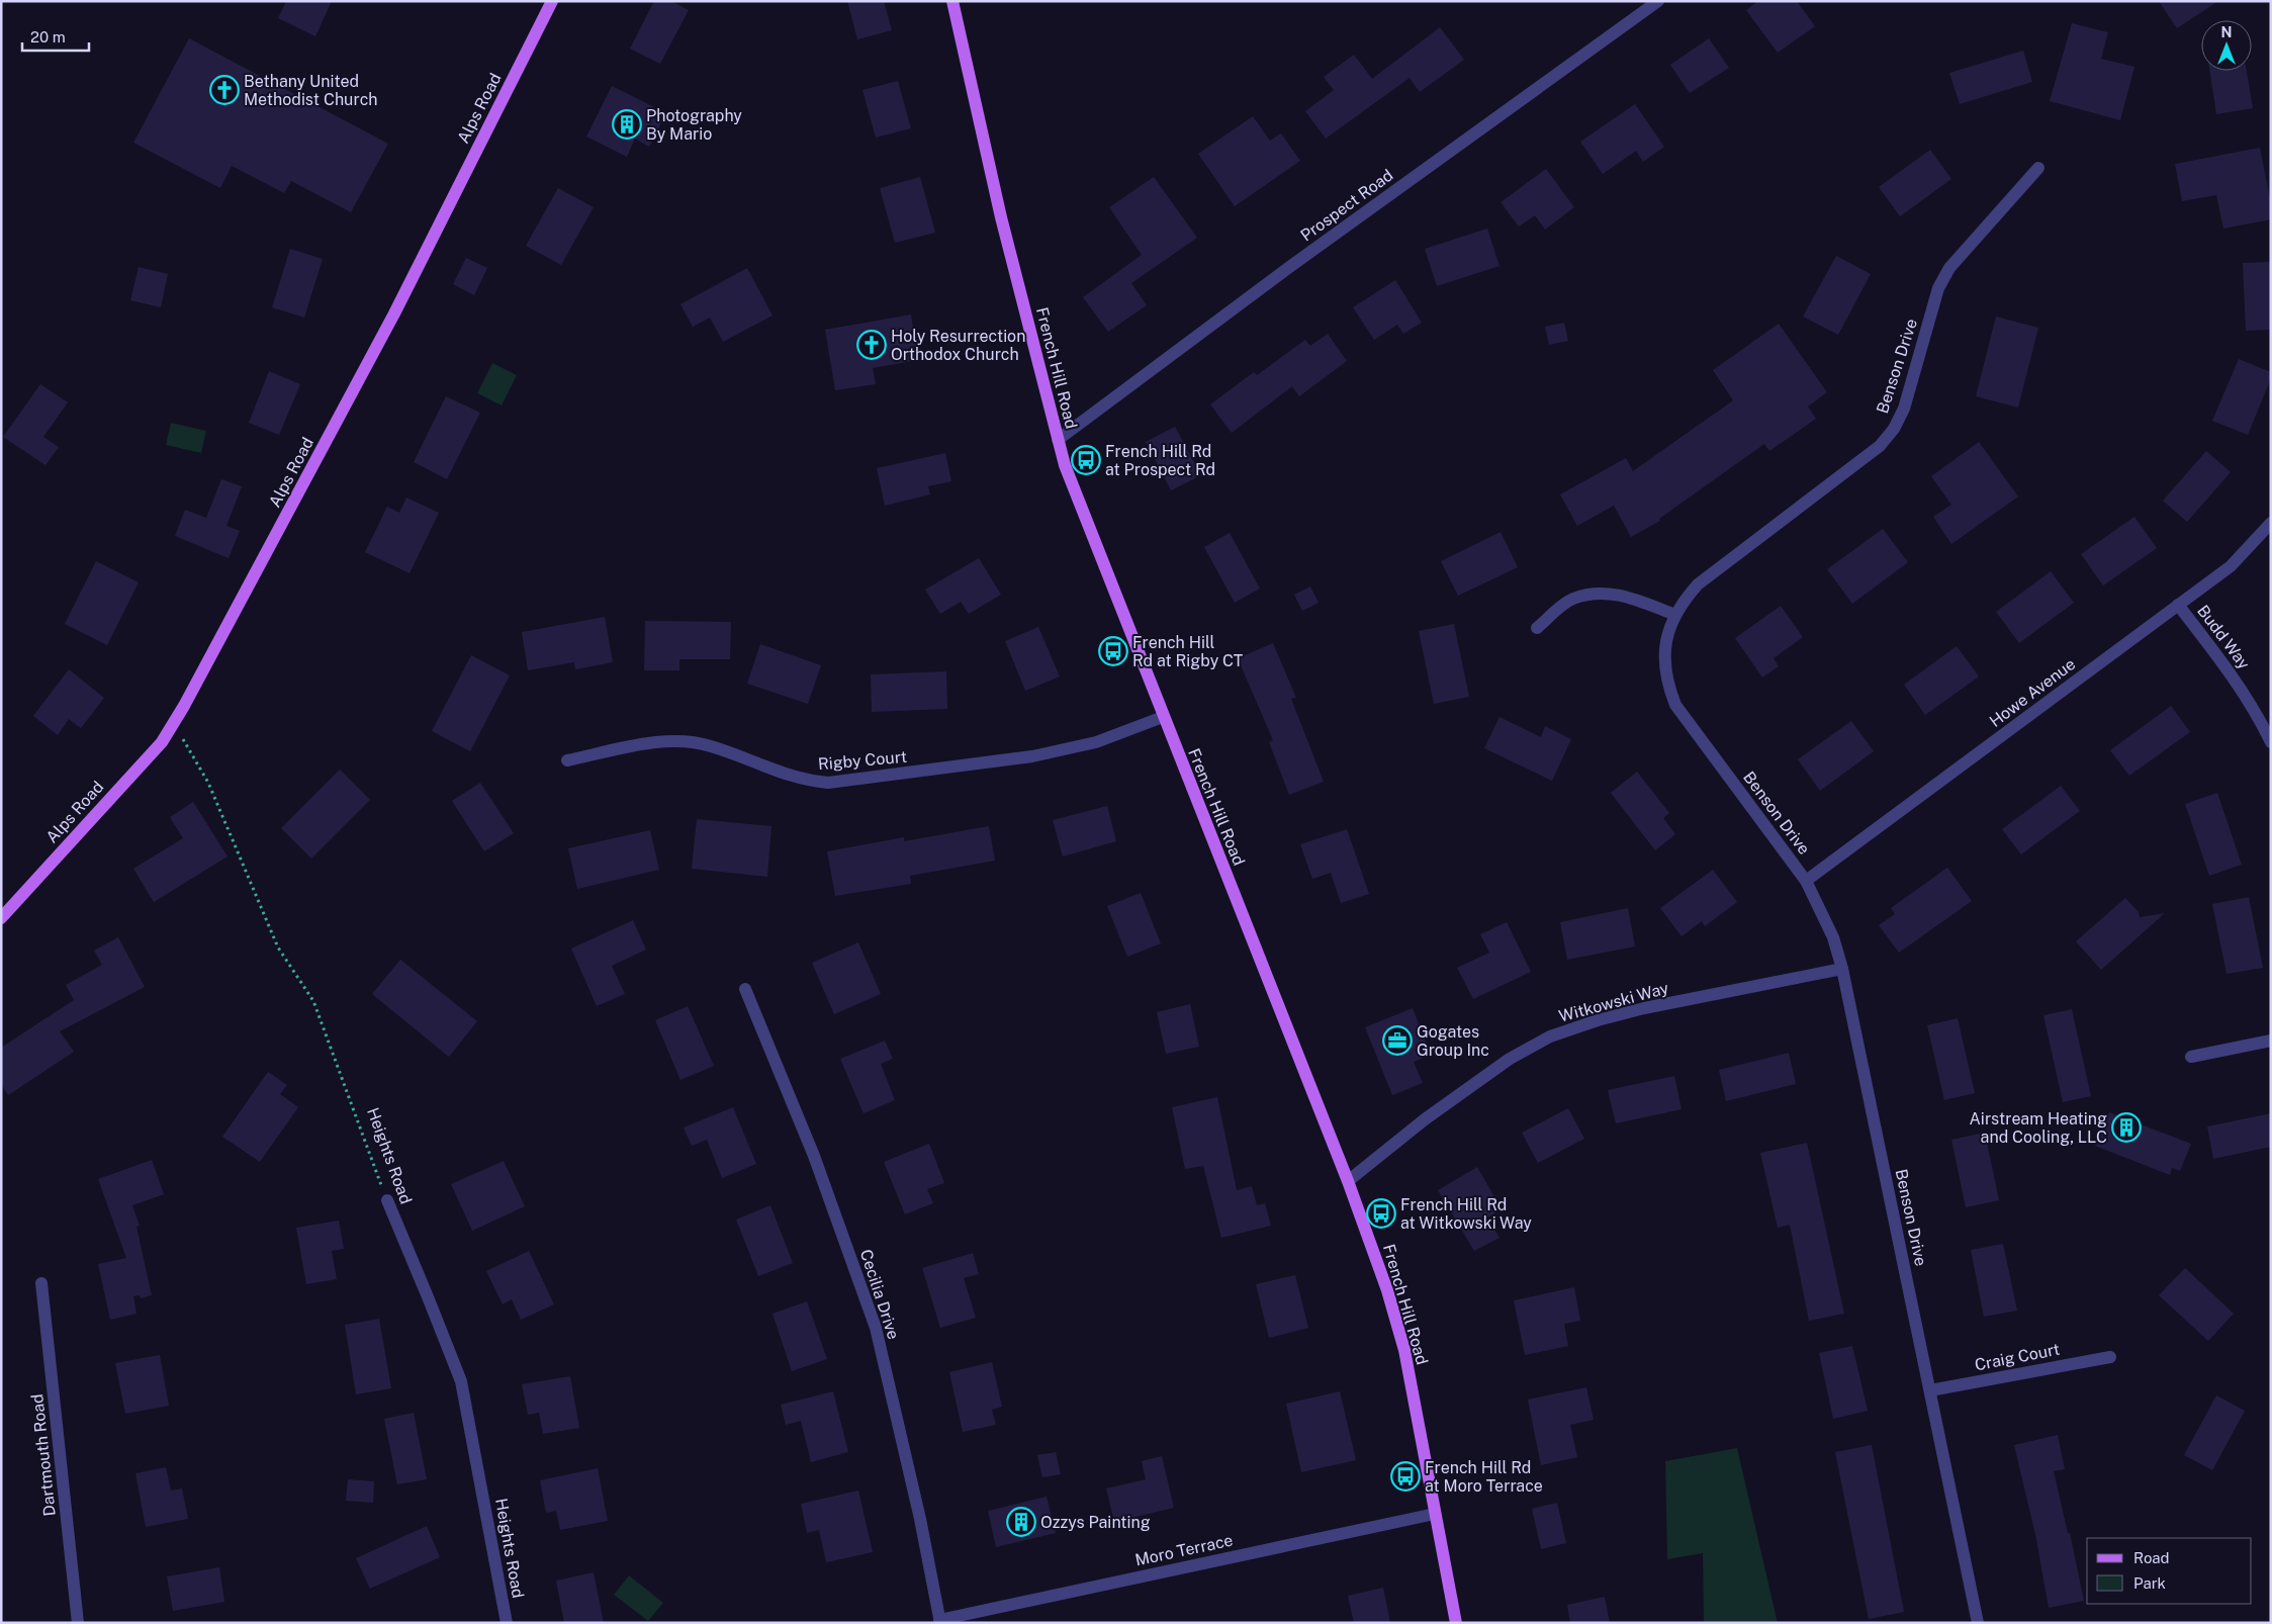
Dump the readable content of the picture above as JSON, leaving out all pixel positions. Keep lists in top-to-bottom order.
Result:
{
  "streets": {
    "main road": ["Alps Road", "French Hill Road"],
    "street": [
      "Prospect Road",
      "Benson Drive",
      "Budd Way",
      "Howe Avenue",
      "Rigby Court",
      "Witkowski Way",
      "Heights Road",
      "Cecilia Drive",
      "Craig Court",
      "Dartmouth Road",
      "Moro Terrace"
    ]
  },
  "crossings": [
    ["Alps Road", "Heights Road"],
    ["Prospect Road", "French Hill Road"],
    ["Benson Drive", "Howe Avenue"],
    ["Benson Drive", "Witkowski Way"],
    ["Benson Drive", "Craig Court"],
    ["French Hill Road", "Rigby Court"],
    ["French Hill Road", "Witkowski Way"],
    ["French Hill Road", "Moro Terrace"],
    ["Budd Way", "Howe Avenue"],
    ["Cecilia Drive", "Moro Terrace"]
  ],
  "places": {
    "church": ["Bethany United Methodist Church", "Holy Resurrection Orthodox Church"],
    "building": ["Photography By Mario", "Airstream Heating and Cooling, LLC", "Ozzys Painting"],
    "bus stop": [
      "French Hill Rd at Prospect Rd",
      "French Hill Rd at Rigby CT",
      "French Hill Rd at Witkowski Way",
      "French Hill Rd at Moro Terrace"
    ],
    "office": ["Gogates Group Inc"]
  },
  "legend": ["Road", "Park"],
  "scale_bar": "20 m",
  "north": "top"
}
